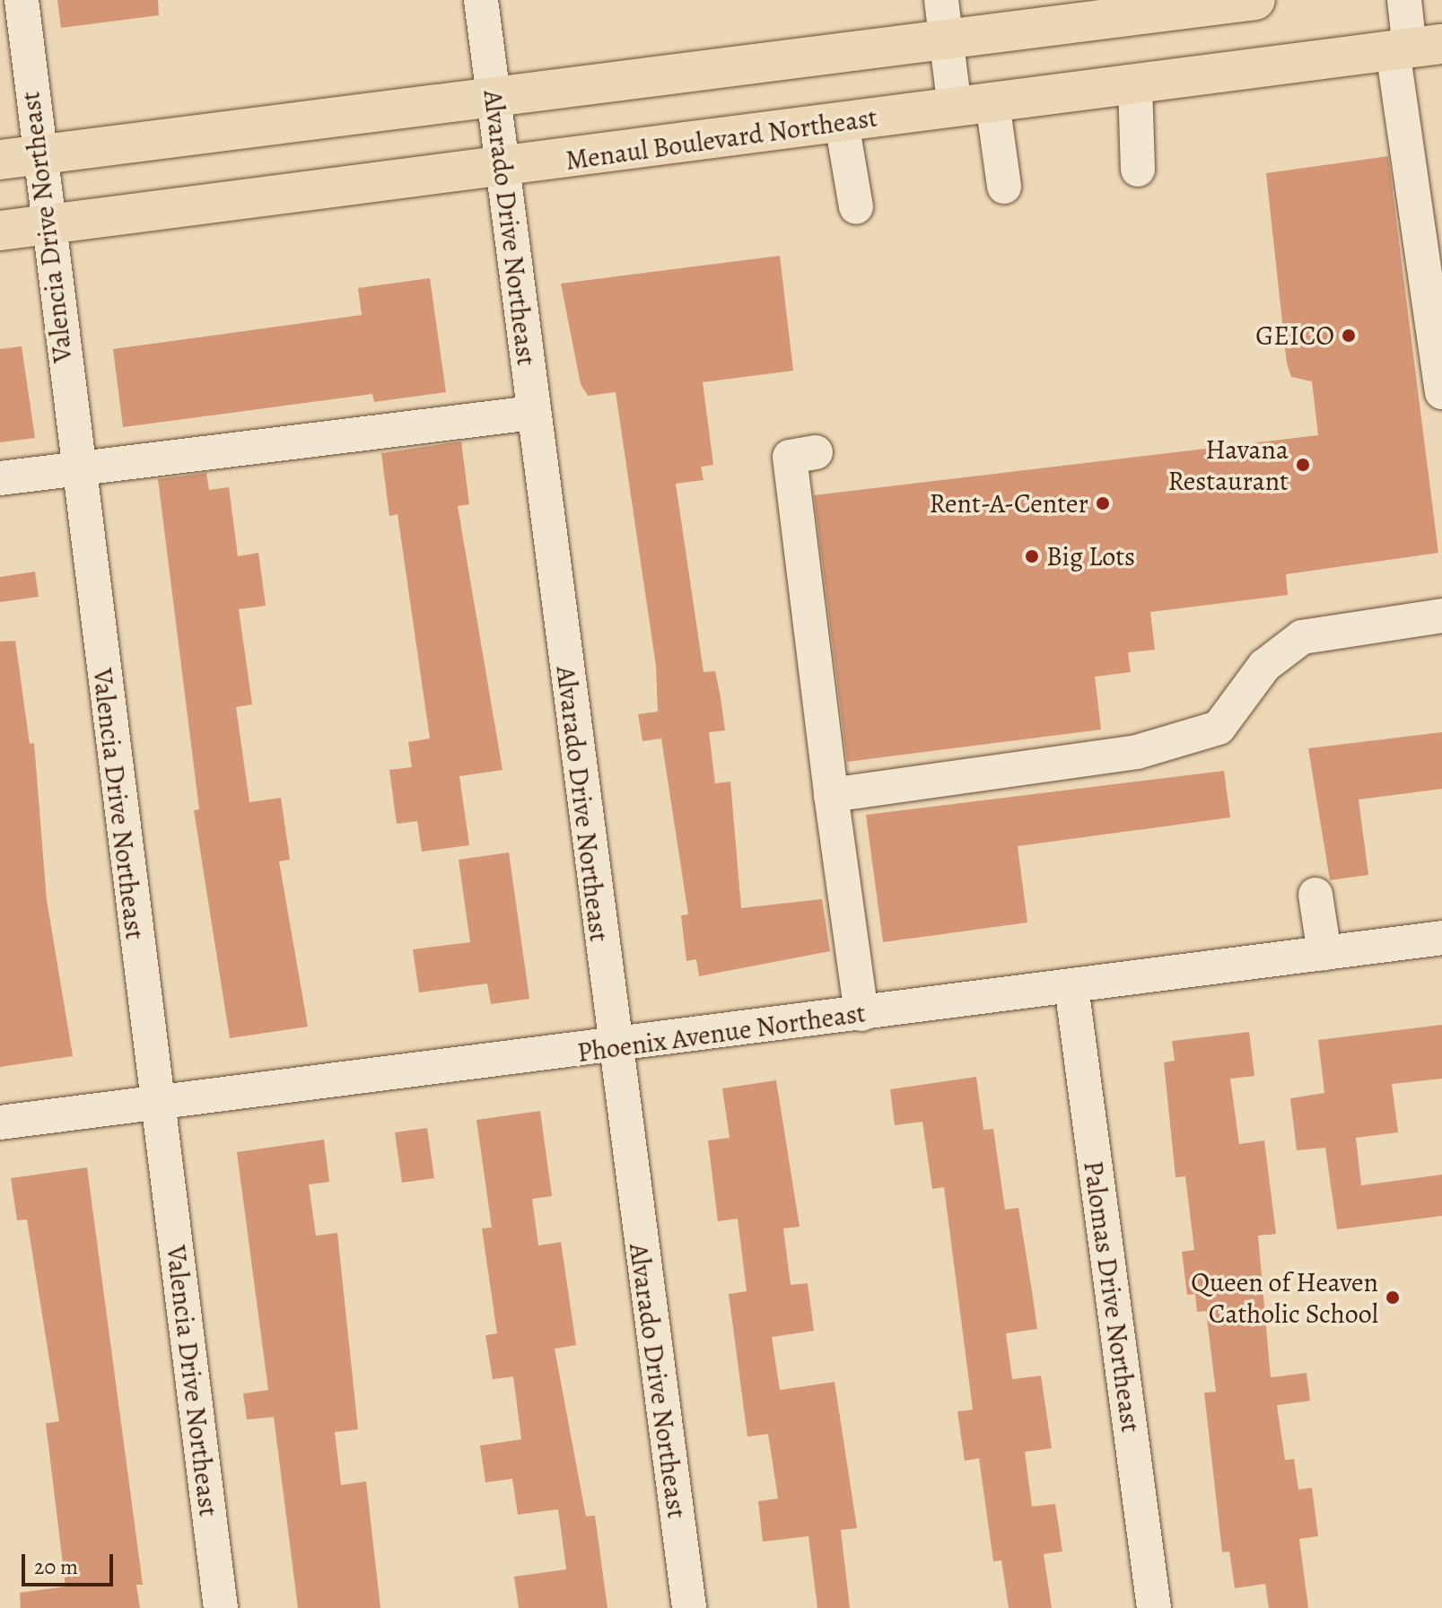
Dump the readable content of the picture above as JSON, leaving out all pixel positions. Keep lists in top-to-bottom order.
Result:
{
  "streets": {
    "main road": ["Menaul Boulevard Northeast"],
    "street": [
      "Valencia Drive Northeast",
      "Alvarado Drive Northeast",
      "Phoenix Avenue Northeast",
      "Palomas Drive Northeast"
    ]
  },
  "crossings": [
    ["Menaul Boulevard Northeast", "Valencia Drive Northeast"],
    ["Menaul Boulevard Northeast", "Alvarado Drive Northeast"],
    ["Valencia Drive Northeast", "Phoenix Avenue Northeast"],
    ["Alvarado Drive Northeast", "Phoenix Avenue Northeast"],
    ["Phoenix Avenue Northeast", "Palomas Drive Northeast"]
  ],
  "places": [
    "GEICO",
    "Havana Restaurant",
    "Rent-A-Center",
    "Big Lots",
    "Queen of Heaven Catholic School"
  ],
  "scale_bar": "20 m"
}
